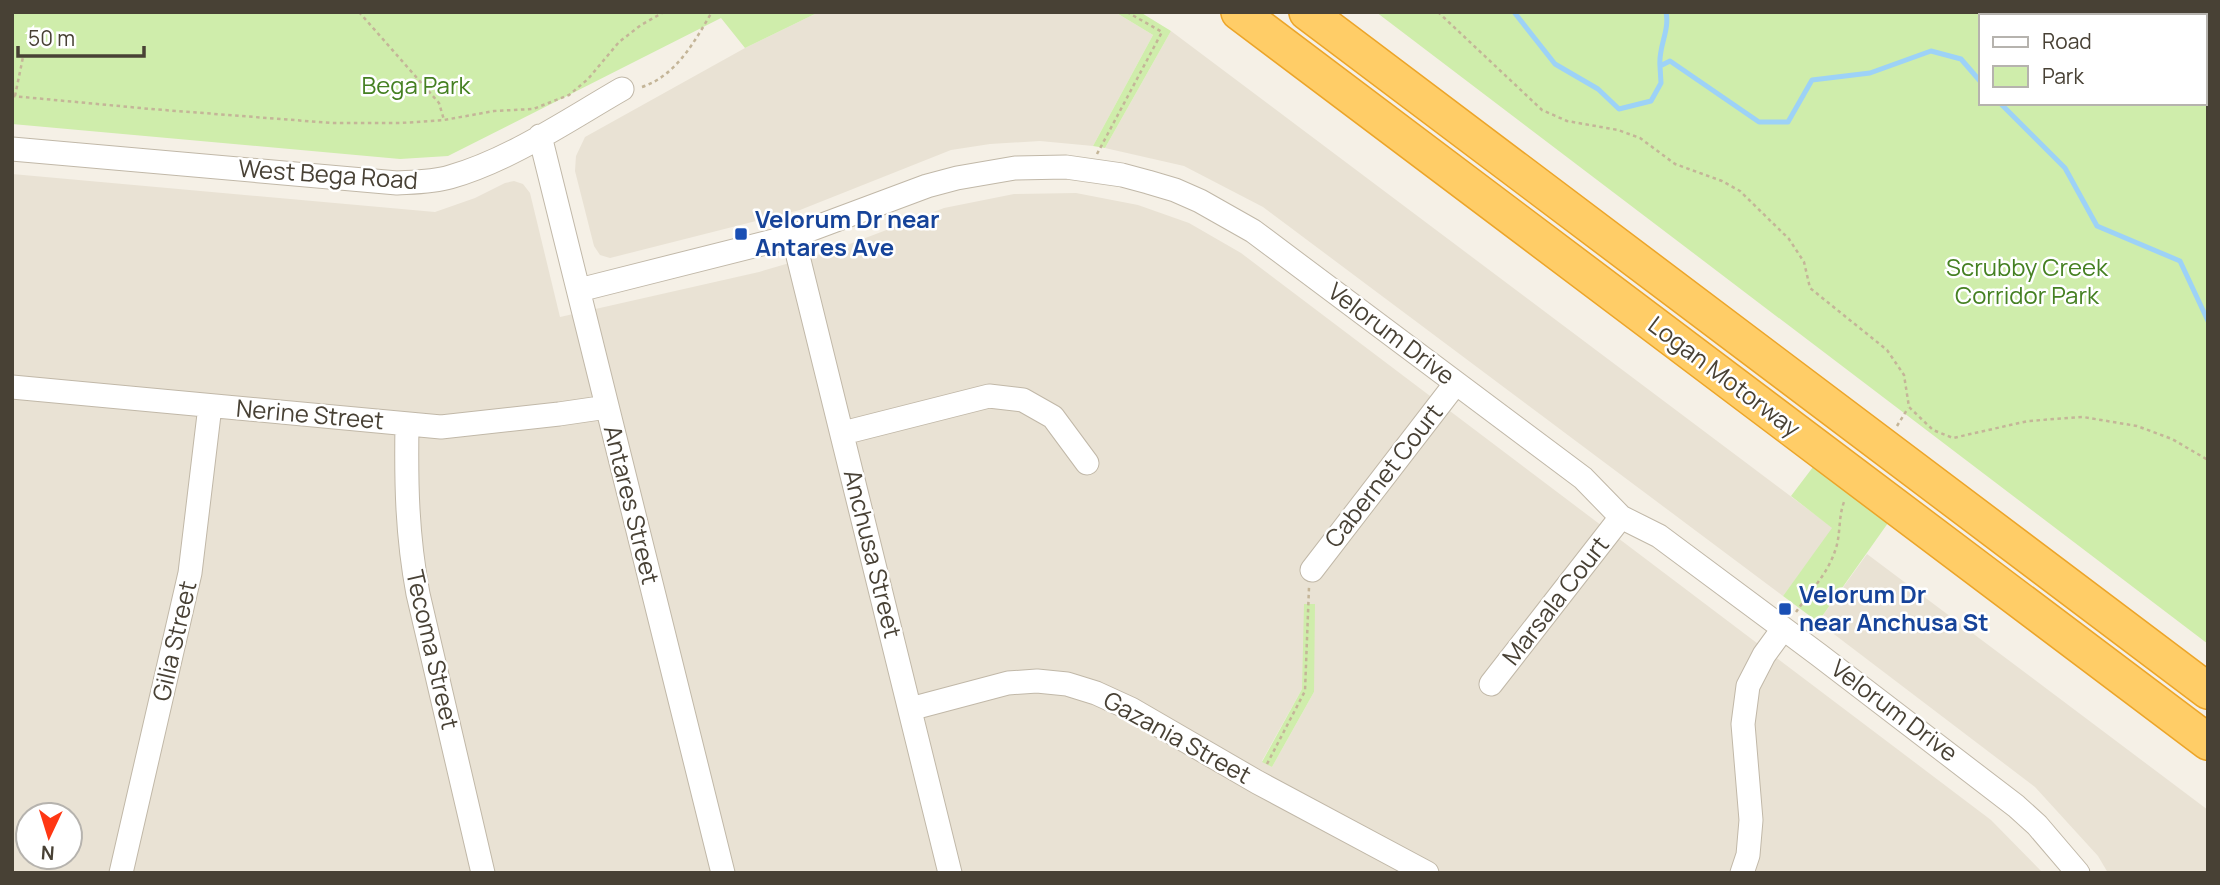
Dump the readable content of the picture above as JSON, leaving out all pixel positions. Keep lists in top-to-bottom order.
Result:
{
  "streets": {
    "highway": ["Logan Motorway"],
    "street": [
      "West Bega Road",
      "Velorum Drive",
      "Nerine Street",
      "Cabernet Court",
      "Antares Street",
      "Anchusa Street",
      "Marsala Court",
      "Gilia Street",
      "Tecoma Street",
      "Gazania Street"
    ]
  },
  "crossings": [
    ["West Bega Road", "Antares Street"],
    ["Velorum Drive", "Cabernet Court"],
    ["Velorum Drive", "Antares Street"],
    ["Velorum Drive", "Anchusa Street"],
    ["Velorum Drive", "Marsala Court"],
    ["Nerine Street", "Antares Street"],
    ["Nerine Street", "Gilia Street"],
    ["Nerine Street", "Tecoma Street"],
    ["Anchusa Street", "Gazania Street"]
  ],
  "parks": ["Bega Park", "Scrubby Creek Corridor Park"],
  "places": {
    "transit": ["Velorum Dr near Antares Ave", "Velorum Dr near Anchusa St"]
  },
  "legend": ["Road", "Park"],
  "scale_bar": "50 m",
  "north": "bottom"
}
